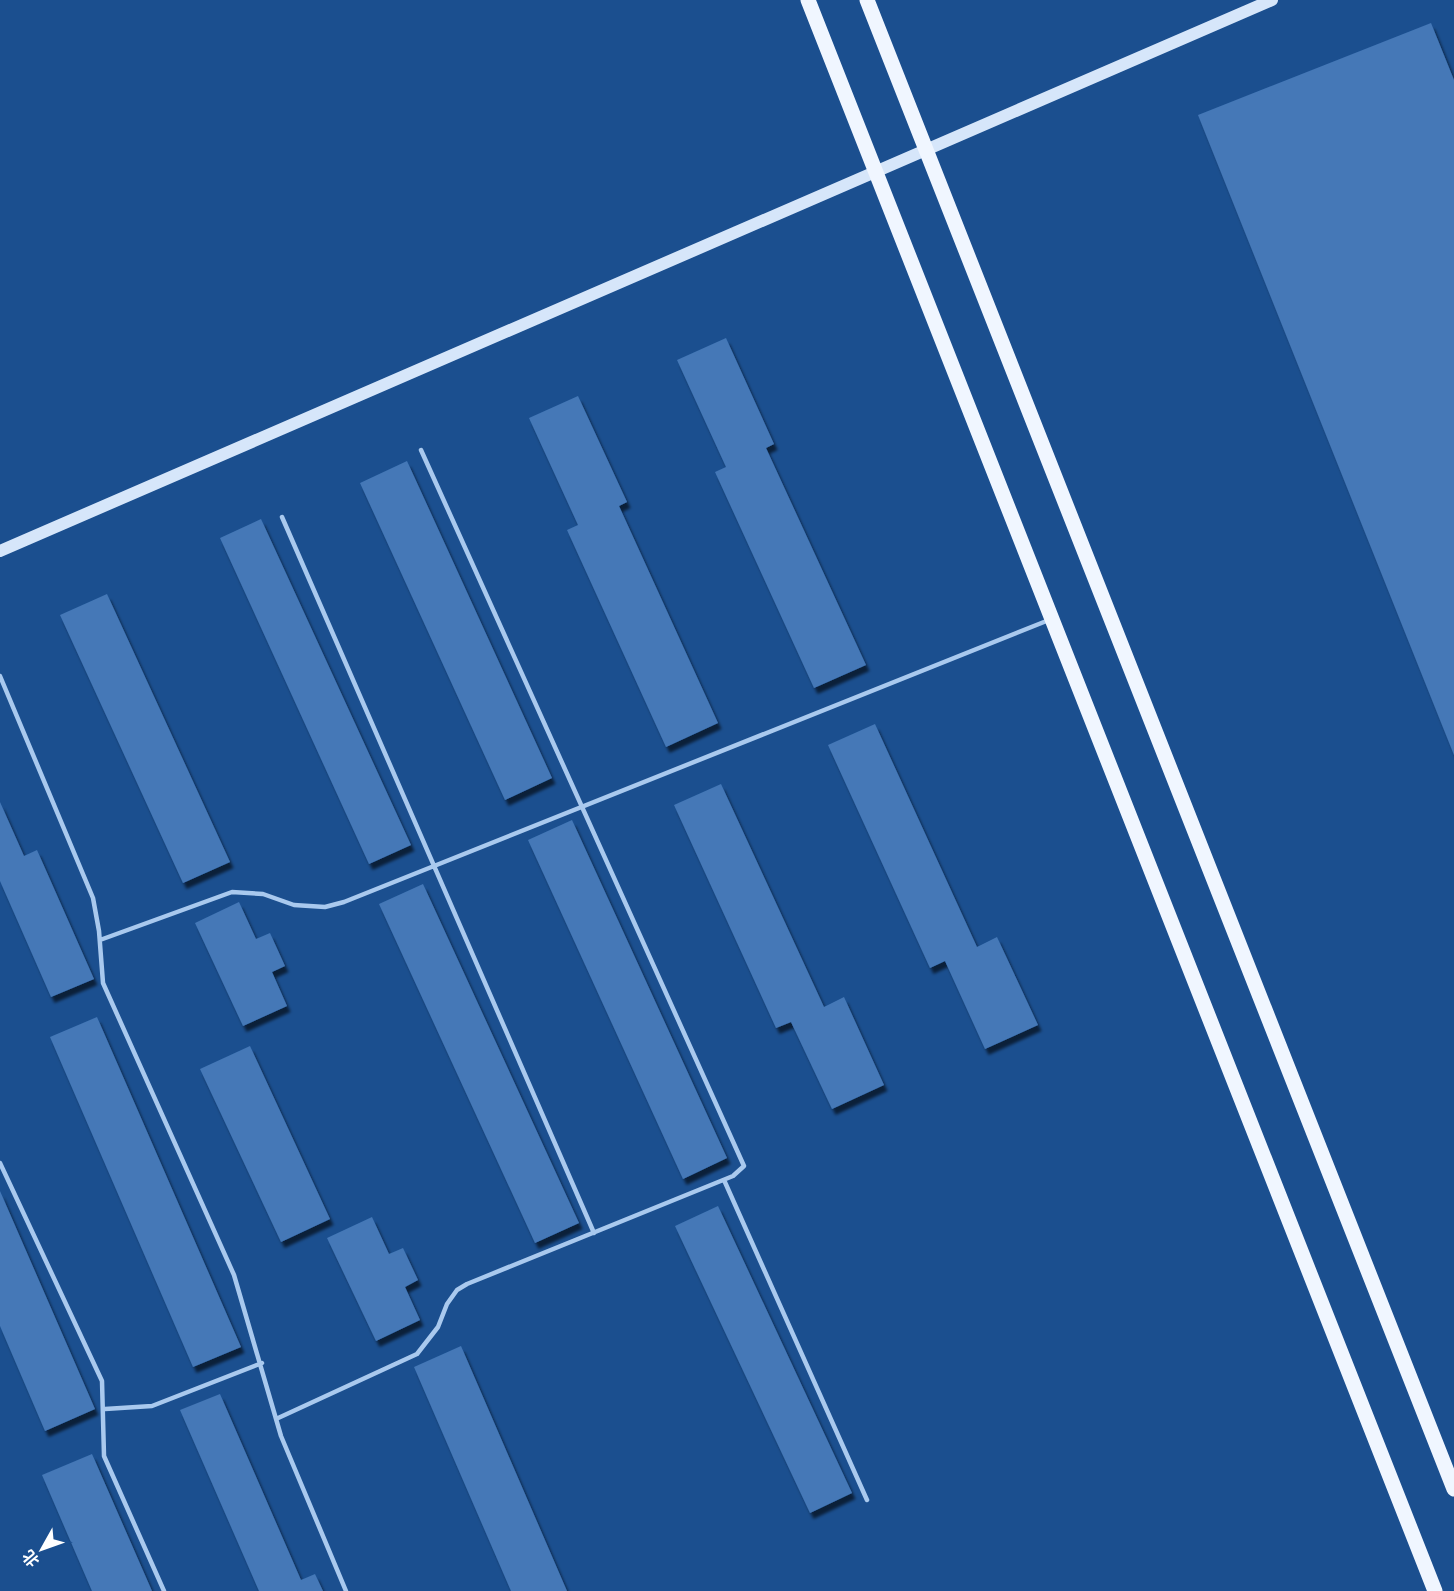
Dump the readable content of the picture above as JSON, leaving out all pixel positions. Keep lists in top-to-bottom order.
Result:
{
  "north": "bottom left"
}
